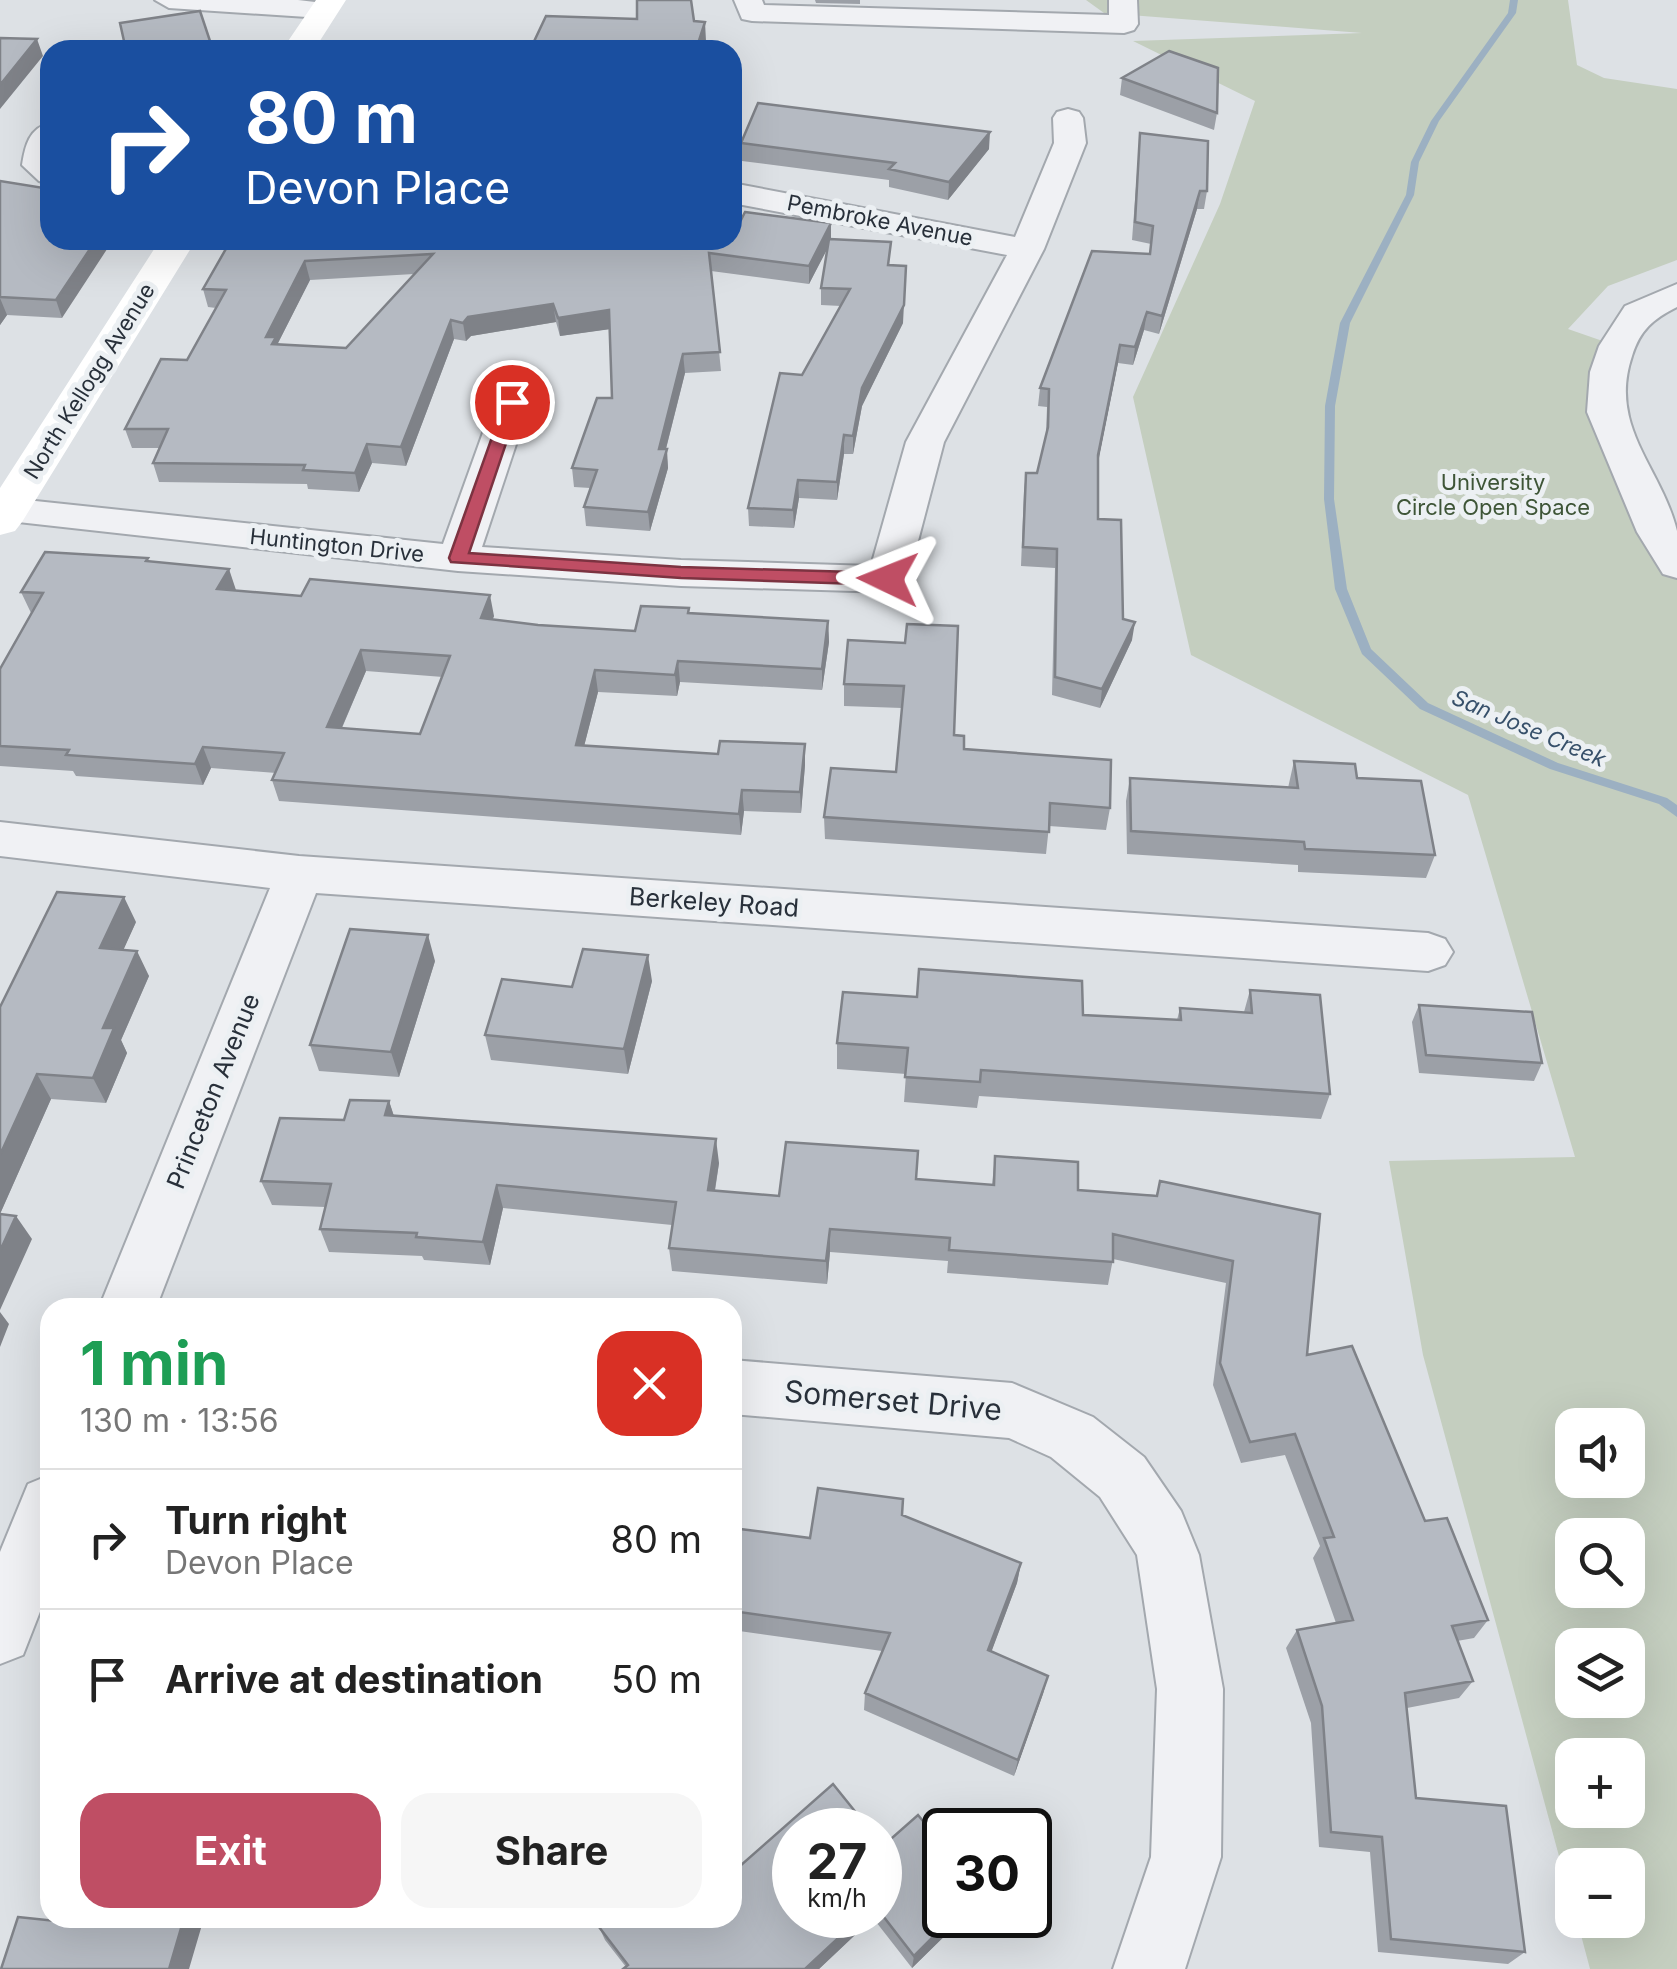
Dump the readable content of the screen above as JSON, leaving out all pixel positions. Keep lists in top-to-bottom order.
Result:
{
  "streets": {
    "street": [
      "Pembroke Avenue",
      "North Kellogg Avenue",
      "Huntington Drive",
      "Berkeley Road",
      "Princeton Avenue",
      "Somerset Drive"
    ]
  },
  "crossings": [
    ["Pembroke Avenue", "Huntington Drive"],
    ["North Kellogg Avenue", "Huntington Drive"],
    ["Berkeley Road", "Princeton Avenue"]
  ],
  "water": ["San Jose Creek"],
  "parks": ["University Circle Open Space"],
  "page": {
    "turn": ["80 m", "Devon Place"],
    "heading": ["1 min", "130 m · 13:56"],
    "map_buttons": ["+", "−"],
    "list": [
      {
        "name": "Turn right",
        "note": "Devon Place",
        "value": "80 m"
      },
      {
        "name": "Arrive at destination",
        "value": "50 m"
      }
    ],
    "buttons": ["Exit", "Share"],
    "speed": "27 km/h",
    "limit": "30"
  }
}
